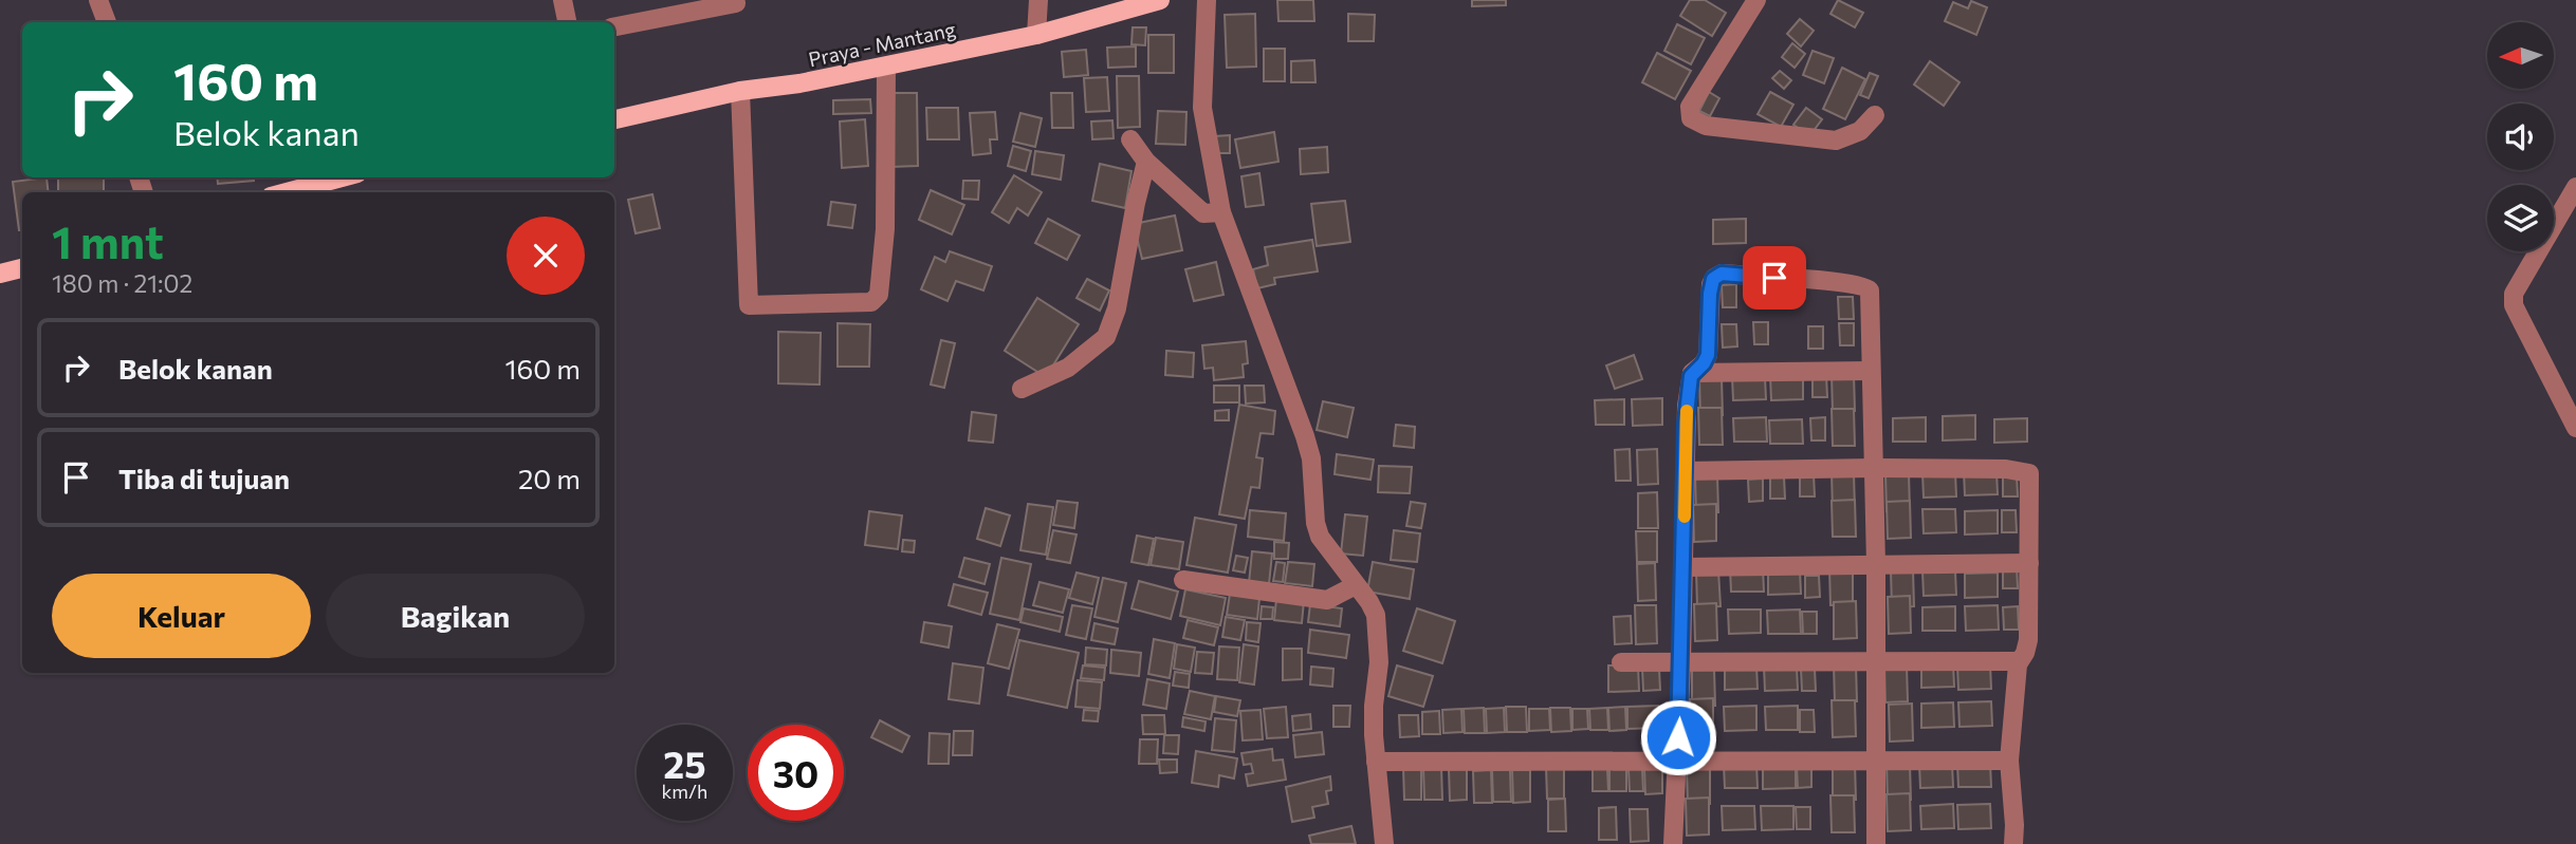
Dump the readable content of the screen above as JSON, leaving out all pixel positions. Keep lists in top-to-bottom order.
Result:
{
  "streets": {
    "main road": ["Praya - Mantang"]
  },
  "north": "left",
  "page": {
    "turn": ["160 m", "Belok kanan"],
    "heading": ["1 mnt", "180 m · 21:02"],
    "list": [
      {
        "name": "Belok kanan",
        "value": "160 m"
      },
      {
        "name": "Tiba di tujuan",
        "value": "20 m"
      }
    ],
    "buttons": ["Keluar", "Bagikan"],
    "speed": "25 km/h",
    "limit": "30"
  }
}
